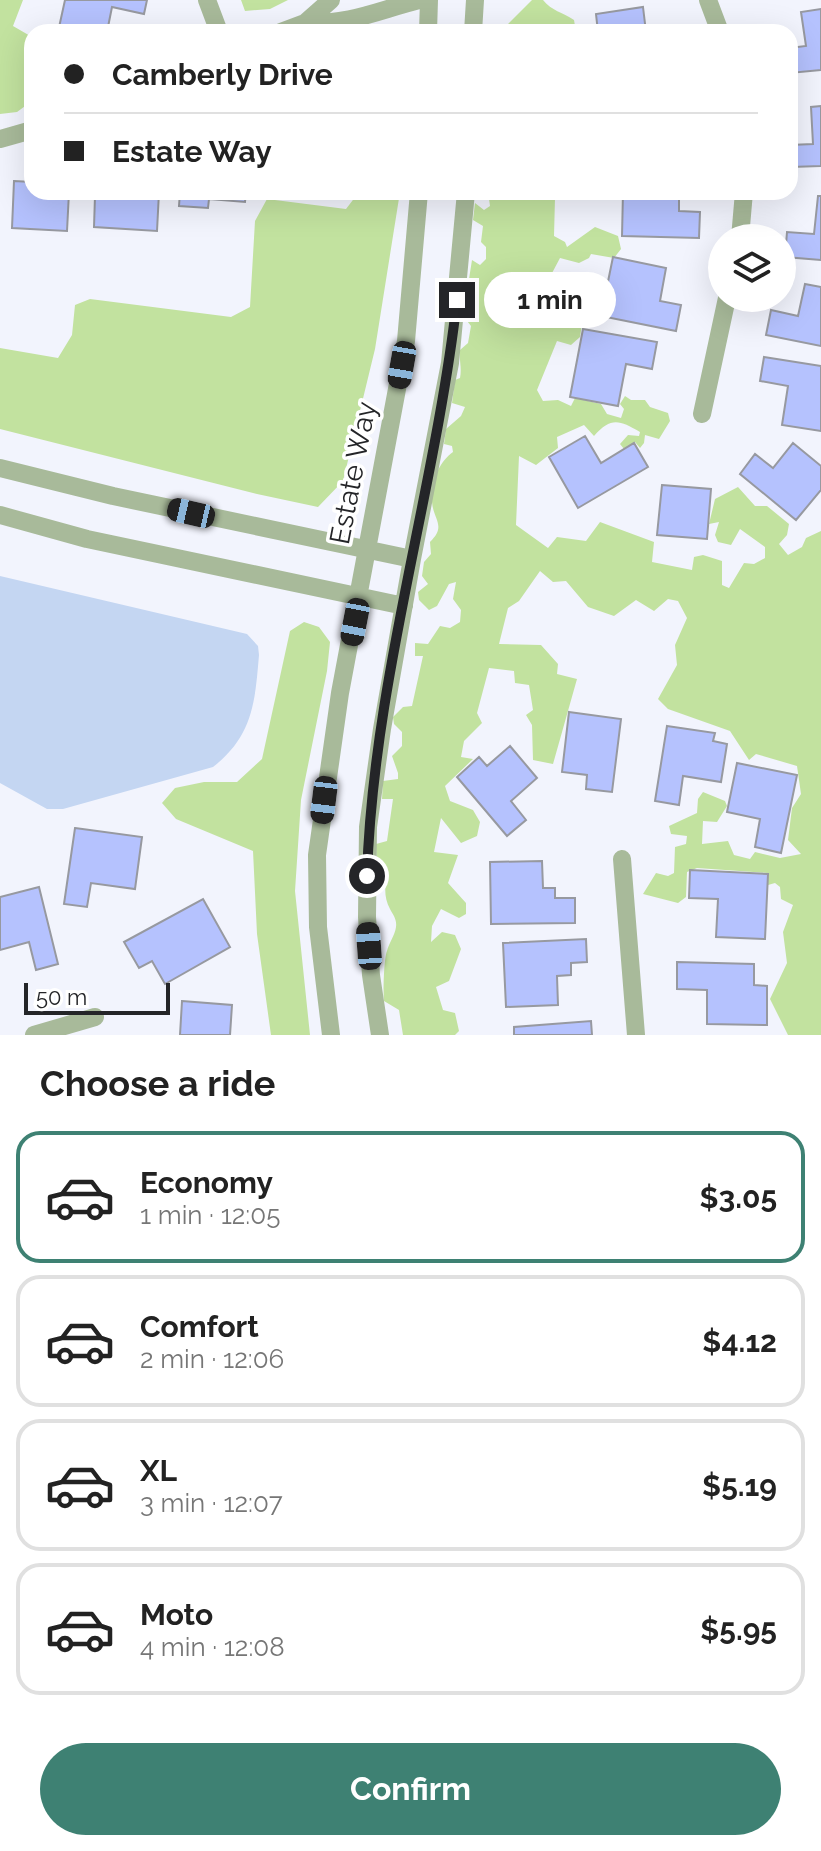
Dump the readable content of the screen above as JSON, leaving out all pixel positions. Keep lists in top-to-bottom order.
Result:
{
  "streets": {
    "street": ["Estate Way"]
  },
  "scale_bar": "50 m",
  "page": {
    "banner": ["Camberly Drive", "Estate Way"],
    "bubble": "1 min",
    "scale": "50 m",
    "heading": "Choose a ride",
    "list": [
      {
        "name": "Economy",
        "note": "1 min · 12:05",
        "value": "$3.05"
      },
      {
        "name": "Comfort",
        "note": "2 min · 12:06",
        "value": "$4.12"
      },
      {
        "name": "XL",
        "note": "3 min · 12:07",
        "value": "$5.19"
      },
      {
        "name": "Moto",
        "note": "4 min · 12:08",
        "value": "$5.95"
      }
    ],
    "buttons": "Confirm"
  }
}
